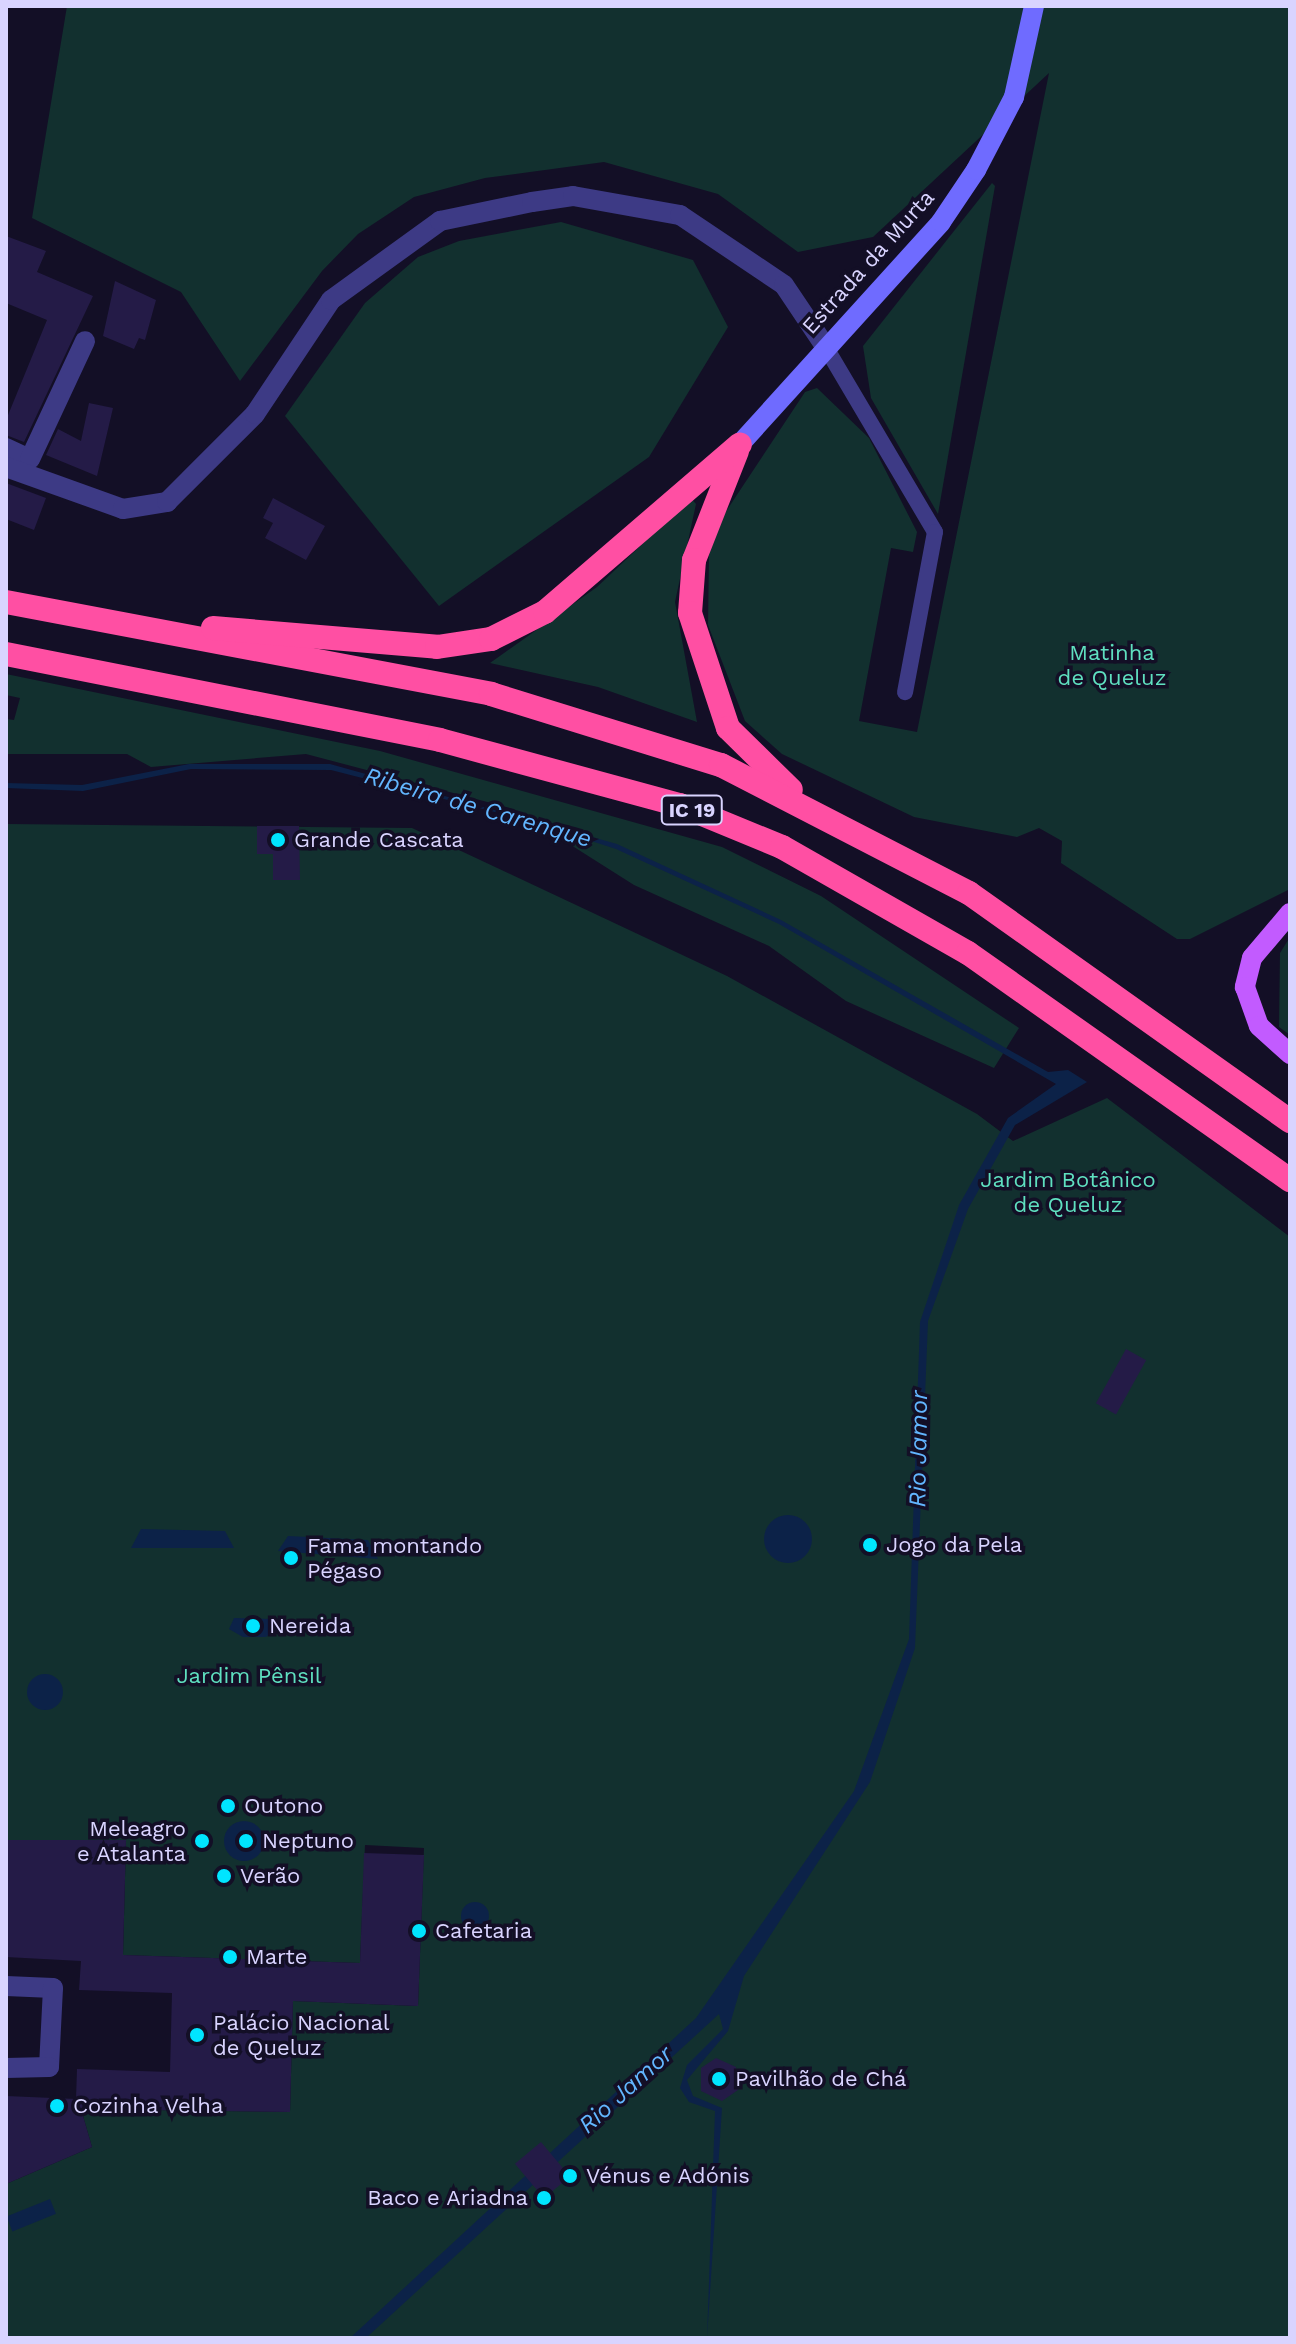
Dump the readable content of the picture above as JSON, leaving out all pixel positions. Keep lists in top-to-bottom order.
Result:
{
  "streets": {
    "highway": ["IC 19"],
    "street": ["Estrada da Murta"]
  },
  "water": ["Ribeira de Carenque", "Rio Jamor"],
  "parks": ["Matinha de Queluz", "Jardim Botânico de Queluz", "Jardim Pênsil"],
  "places": [
    "Grande Cascata",
    "Jogo da Pela",
    "Fama montando Pégaso",
    "Nereida",
    "Outono",
    "Meleagro e Atalanta",
    "Neptuno",
    "Verão",
    "Cafetaria",
    "Marte",
    "Palácio Nacional de Queluz",
    "Pavilhão de Chá",
    "Cozinha Velha",
    "Vénus e Adónis",
    "Baco e Ariadna"
  ]
}
